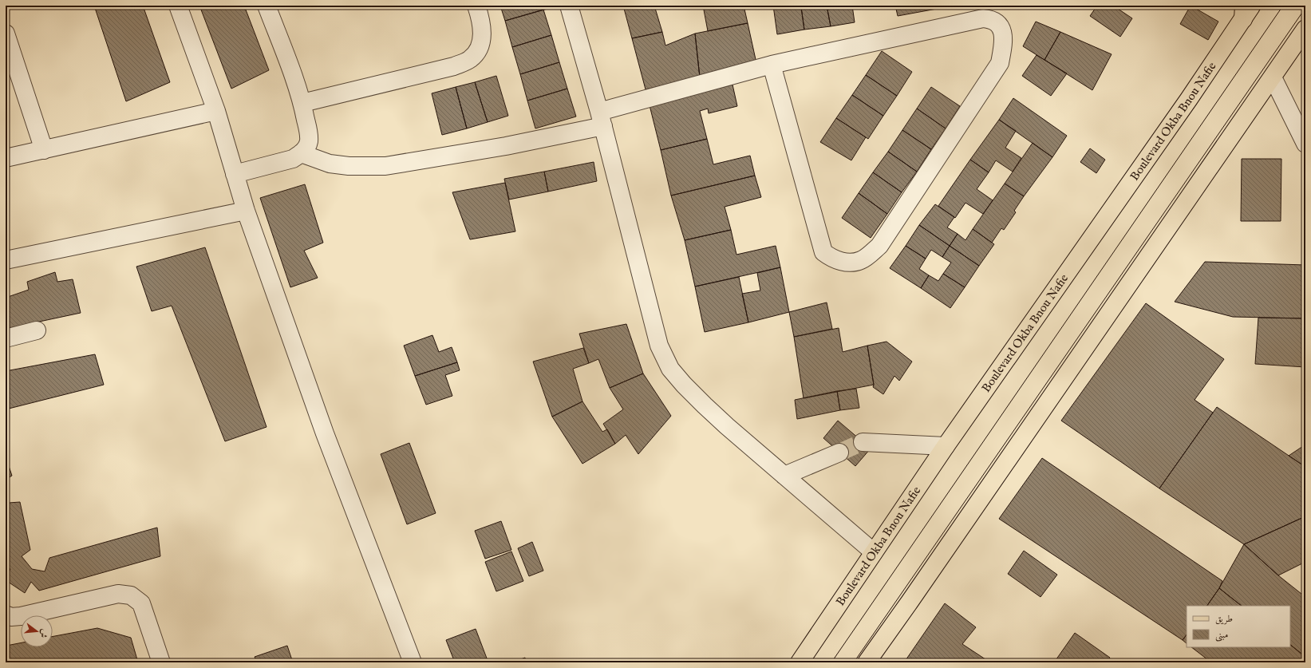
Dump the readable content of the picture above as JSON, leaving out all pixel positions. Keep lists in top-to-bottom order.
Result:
{
  "streets": {
    "main road": ["Boulevard Okba Bnou Nafie"]
  },
  "legend": ["طريق", "مبنى"],
  "north": "right"
}
